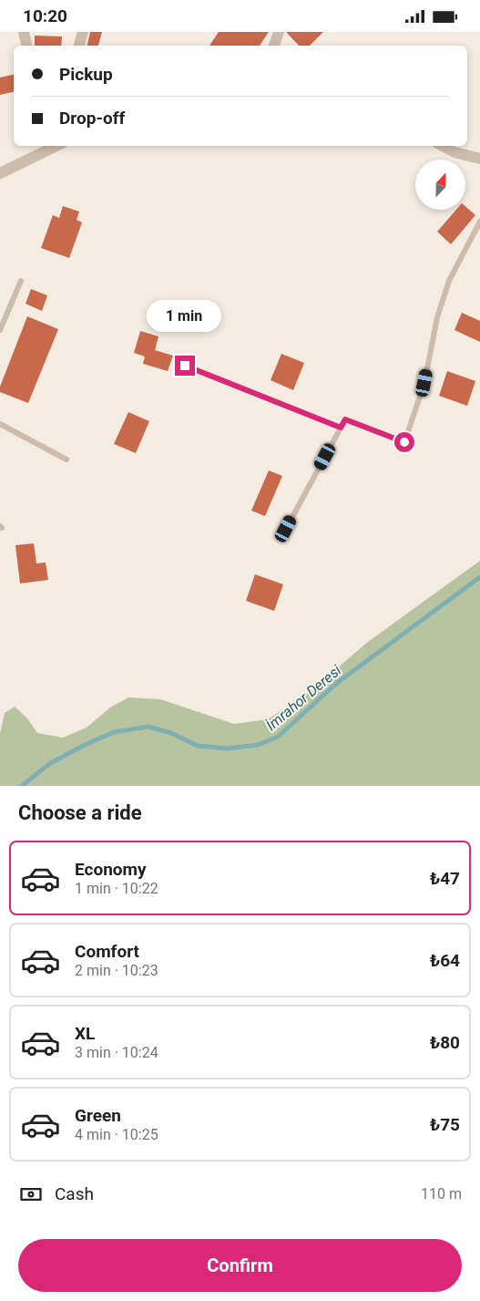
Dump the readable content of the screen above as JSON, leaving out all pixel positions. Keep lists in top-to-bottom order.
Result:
{
  "water": ["İmrahor Deresi"],
  "north": "top",
  "page": {
    "status": "10:20",
    "banner": ["Pickup", "Drop-off"],
    "bubble": "1 min",
    "heading": "Choose a ride",
    "list": [
      {
        "name": "Economy",
        "note": "1 min · 10:22",
        "value": "₺47"
      },
      {
        "name": "Comfort",
        "note": "2 min · 10:23",
        "value": "₺64"
      },
      {
        "name": "XL",
        "note": "3 min · 10:24",
        "value": "₺80"
      },
      {
        "name": "Green",
        "note": "4 min · 10:25",
        "value": "₺75"
      }
    ],
    "pay": ["Cash", "110 m"],
    "buttons": "Confirm"
  }
}
